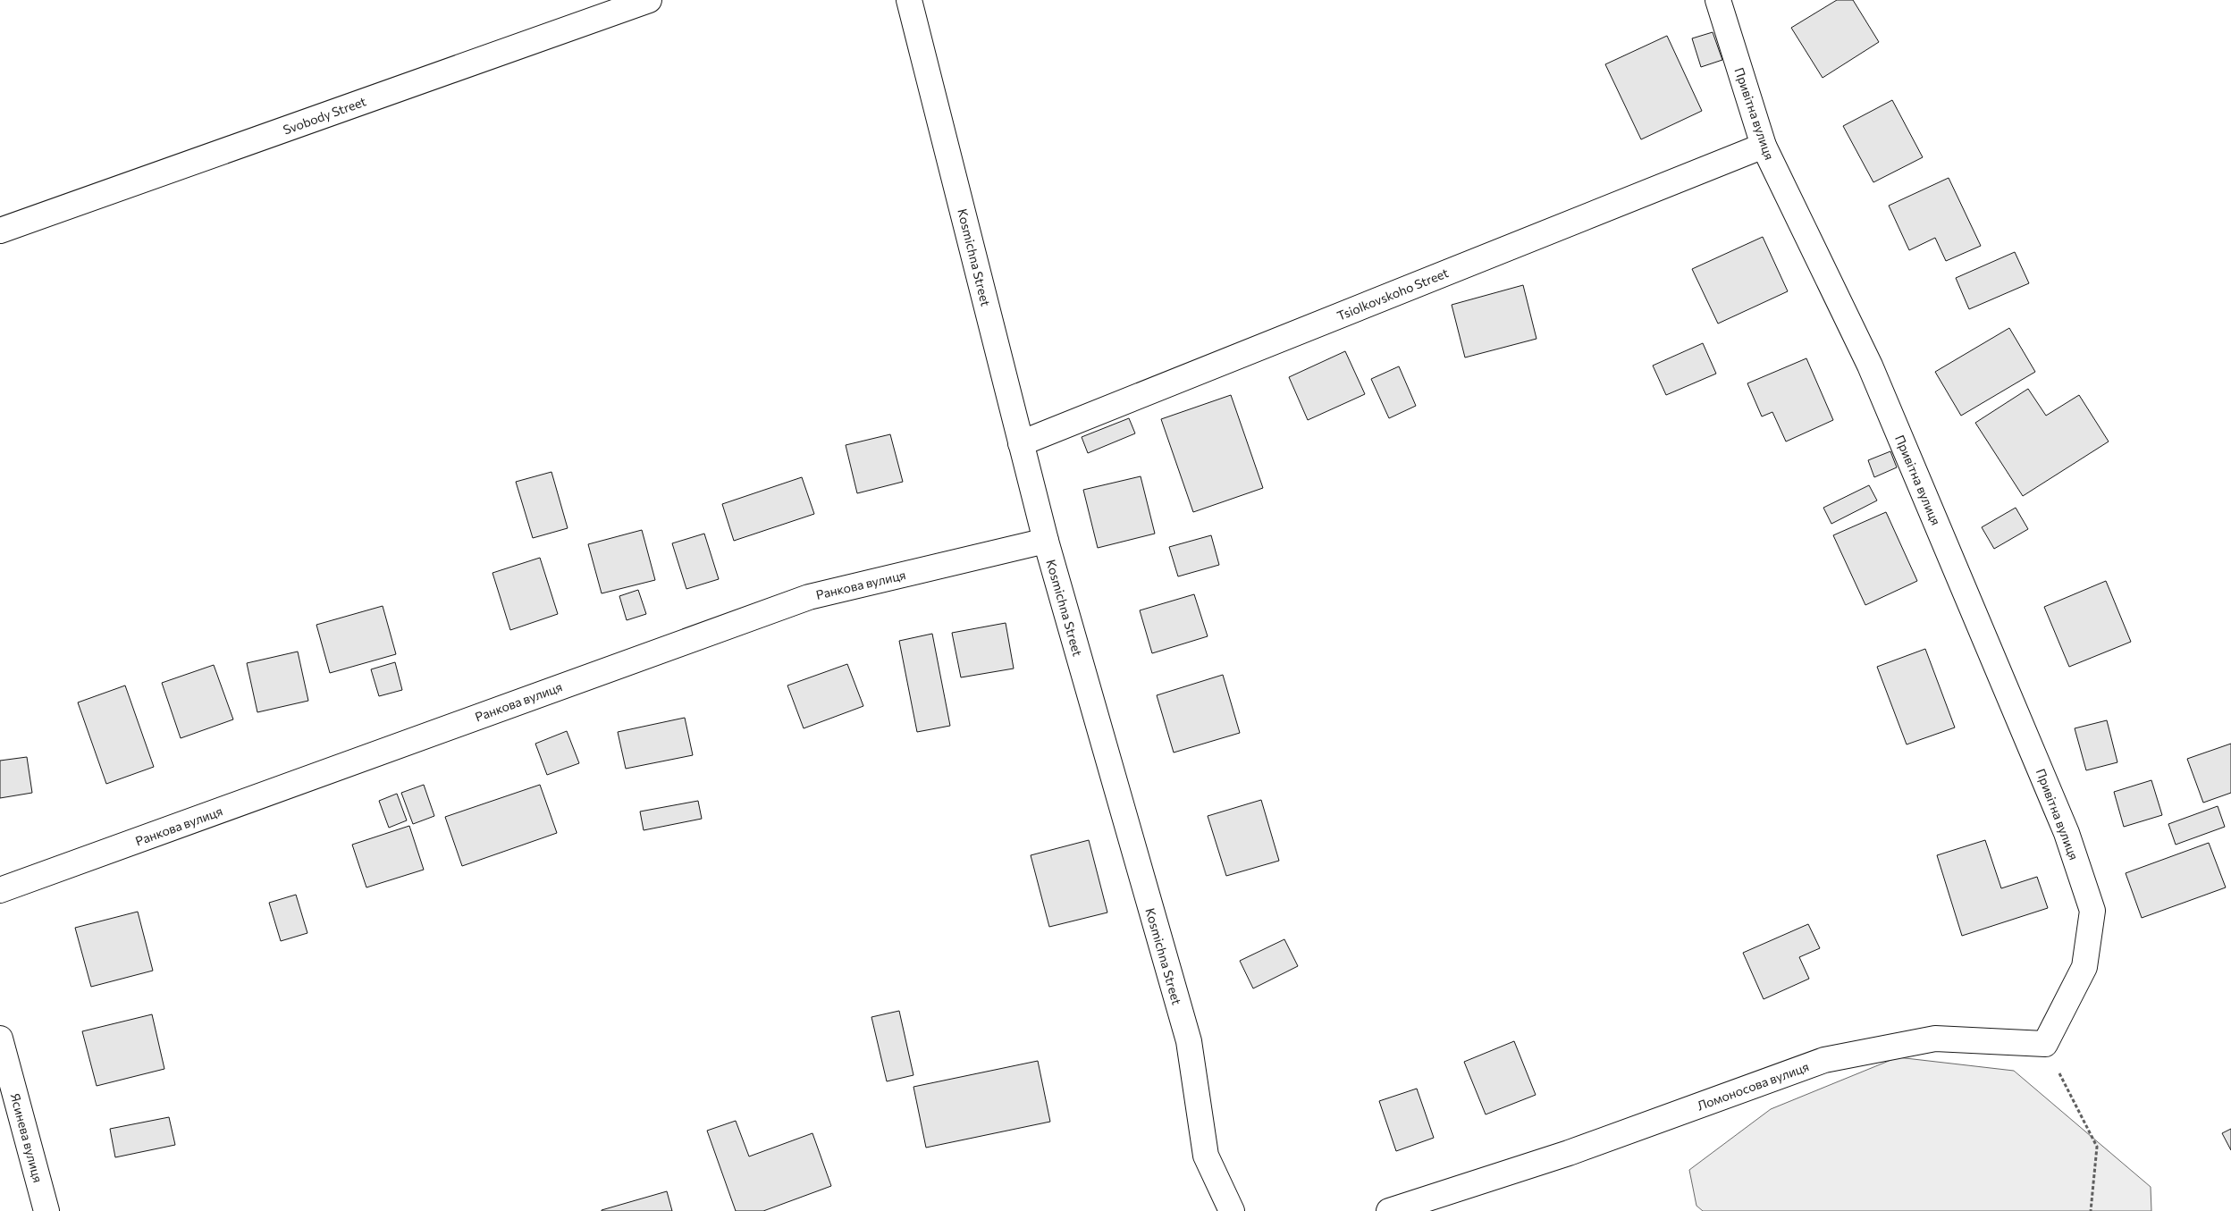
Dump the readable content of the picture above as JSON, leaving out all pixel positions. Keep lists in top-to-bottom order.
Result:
{
  "streets": {
    "street": [
      "Привітна вулиця",
      "Svobody Street",
      "Kosmichna Street",
      "Tsiolkovskoho Street",
      "Ранкова вулиця",
      "Ломоносова вулиця",
      "Ясинева вулиця"
    ]
  },
  "crossings": [
    ["Привітна вулиця", "Tsiolkovskoho Street"],
    ["Привітна вулиця", "Ломоносова вулиця"],
    ["Kosmichna Street", "Tsiolkovskoho Street"],
    ["Kosmichna Street", "Ранкова вулиця"]
  ]
}
